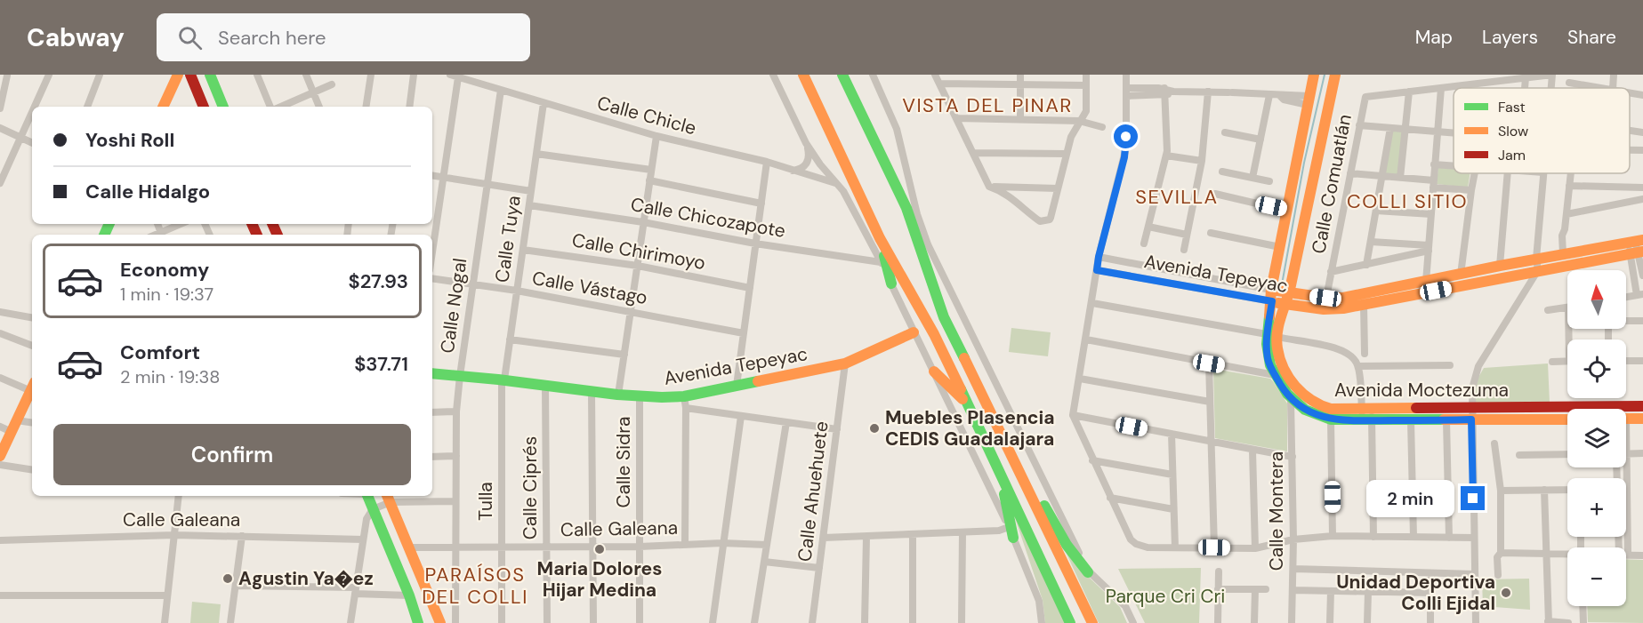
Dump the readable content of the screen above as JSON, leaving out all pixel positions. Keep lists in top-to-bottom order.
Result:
{
  "streets": {
    "main road": ["Avenida Tepeyac", "Avenida Moctezuma"],
    "street": [
      "Calle Chicle",
      "Calle Comuatlán",
      "Calle Chicozapote",
      "Calle Tuya",
      "Calle Chirimoyo",
      "Calle Vástago",
      "Calle Nogal",
      "Calle Sidra",
      "Calle Ciprés",
      "Calle Ahuehuete",
      "Tulla",
      "Calle Montera",
      "Calle Galeana"
    ]
  },
  "crossings": [
    ["Calle Chicle", "Calle Tuya"],
    ["Calle Chicle", "Calle Nogal"],
    ["Calle Chicle", "Calle Sidra"],
    ["Calle Comuatlán", "Avenida Tepeyac"],
    ["Calle Chicozapote", "Calle Tuya"],
    ["Calle Chicozapote", "Calle Sidra"],
    ["Calle Tuya", "Calle Chirimoyo"],
    ["Calle Tuya", "Avenida Tepeyac"],
    ["Calle Tuya", "Calle Vástago"],
    ["Calle Tuya", "Tulla"],
    ["Calle Chirimoyo", "Calle Sidra"],
    ["Avenida Tepeyac", "Calle Nogal"],
    ["Avenida Tepeyac", "Avenida Moctezuma"],
    ["Avenida Tepeyac", "Calle Sidra"],
    ["Avenida Tepeyac", "Calle Ciprés"],
    ["Avenida Tepeyac", "Calle Ahuehuete"],
    ["Avenida Tepeyac", "Tulla"],
    ["Calle Vástago", "Calle Nogal"],
    ["Calle Vástago", "Calle Sidra"],
    ["Calle Nogal", "Calle Galeana"],
    ["Avenida Moctezuma", "Calle Montera"],
    ["Calle Sidra", "Calle Galeana"],
    ["Calle Ciprés", "Calle Galeana"],
    ["Tulla", "Calle Galeana"]
  ],
  "districts": [
    "VISTA DEL PINAR",
    "SEVILLA",
    "COLLI SITIO",
    "PARAÍSOS DEL COLLI"
  ],
  "parks": ["Parque Cri Cri"],
  "places": [
    "Muebles Plasencia CEDIS Guadalajara",
    "Maria Dolores Hijar Medina",
    "Agustin Ya�ez",
    "Unidad Deportiva Colli Ejidal"
  ],
  "legend": ["Fast", "Slow", "Jam"],
  "north": "top",
  "page": {
    "header": "Cabway",
    "search": "Search here",
    "nav": ["Map", "Layers", "Share"],
    "banner": ["Yoshi Roll", "Calle Hidalgo"],
    "list": [
      {
        "name": "Economy",
        "note": "1 min · 19:37",
        "value": "$27.93"
      },
      {
        "name": "Comfort",
        "note": "2 min · 19:38",
        "value": "$37.71"
      }
    ],
    "map_buttons": ["+", "−"],
    "buttons": "Confirm",
    "bubble": "2 min"
  }
}
